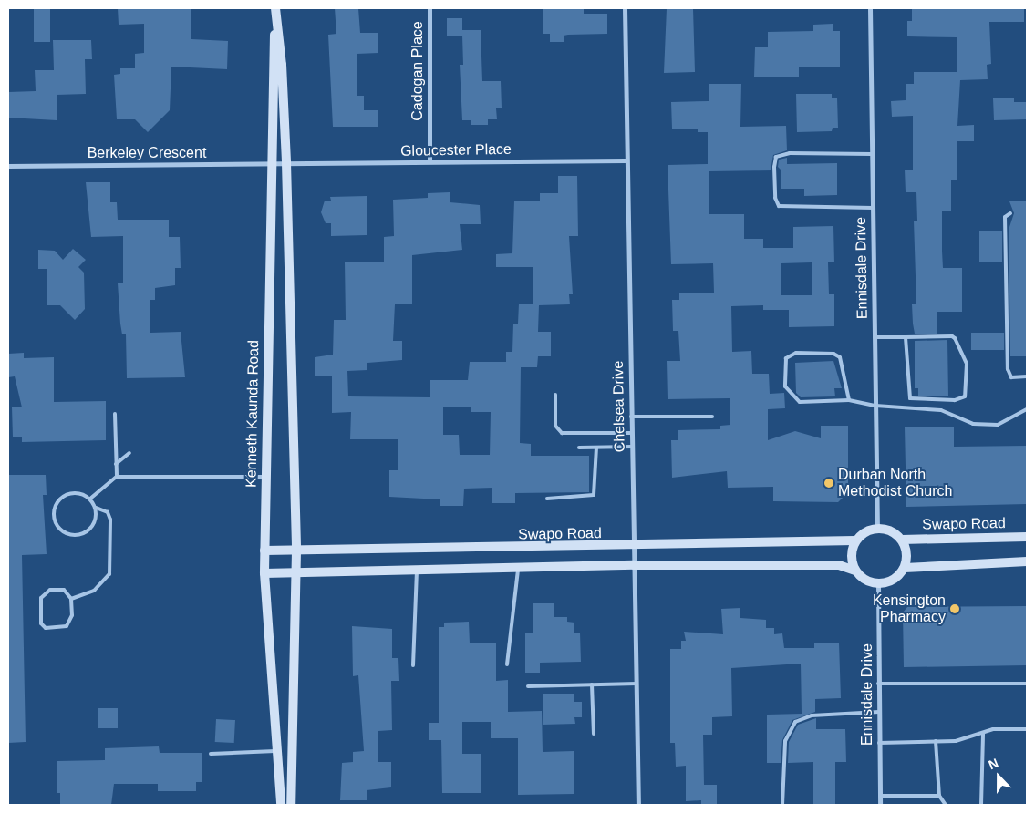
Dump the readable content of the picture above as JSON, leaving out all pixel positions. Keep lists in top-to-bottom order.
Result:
{
  "streets": {
    "street": [
      "Cadogan Place",
      "Gloucester Place",
      "Berkeley Crescent",
      "Ennisdale Drive",
      "Chelsea Drive",
      "Kenneth Kaunda Road",
      "Swapo Road"
    ]
  },
  "crossings": [
    ["Cadogan Place", "Gloucester Place"],
    ["Gloucester Place", "Berkeley Crescent"],
    ["Gloucester Place", "Chelsea Drive"],
    ["Gloucester Place", "Kenneth Kaunda Road"],
    ["Berkeley Crescent", "Kenneth Kaunda Road"],
    ["Ennisdale Drive", "Swapo Road"],
    ["Chelsea Drive", "Swapo Road"],
    ["Kenneth Kaunda Road", "Swapo Road"]
  ],
  "places": ["Durban North Methodist Church", "Kensington Pharmacy"],
  "north": "top"
}
